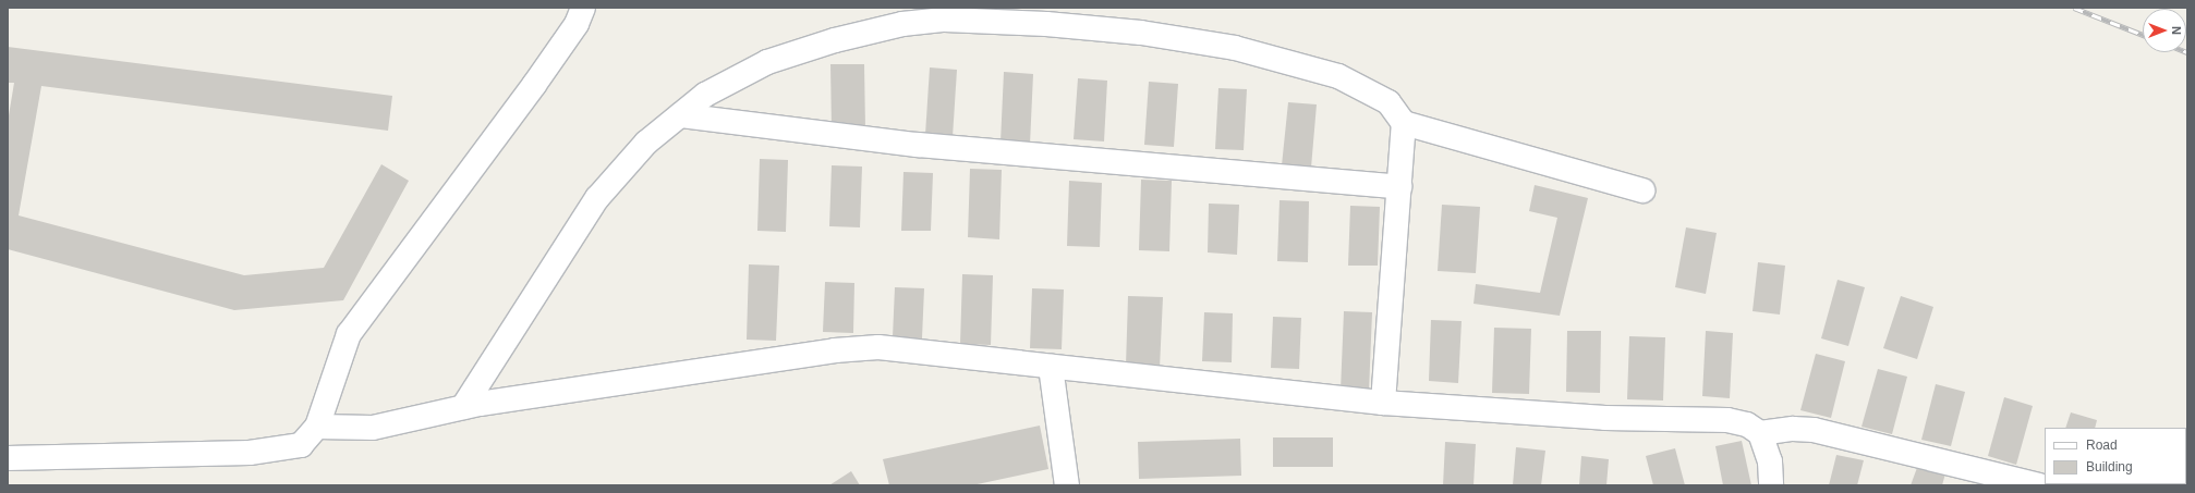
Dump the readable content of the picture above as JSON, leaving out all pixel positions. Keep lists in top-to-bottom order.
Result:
{
  "legend": ["Road", "Building"],
  "north": "right"
}
